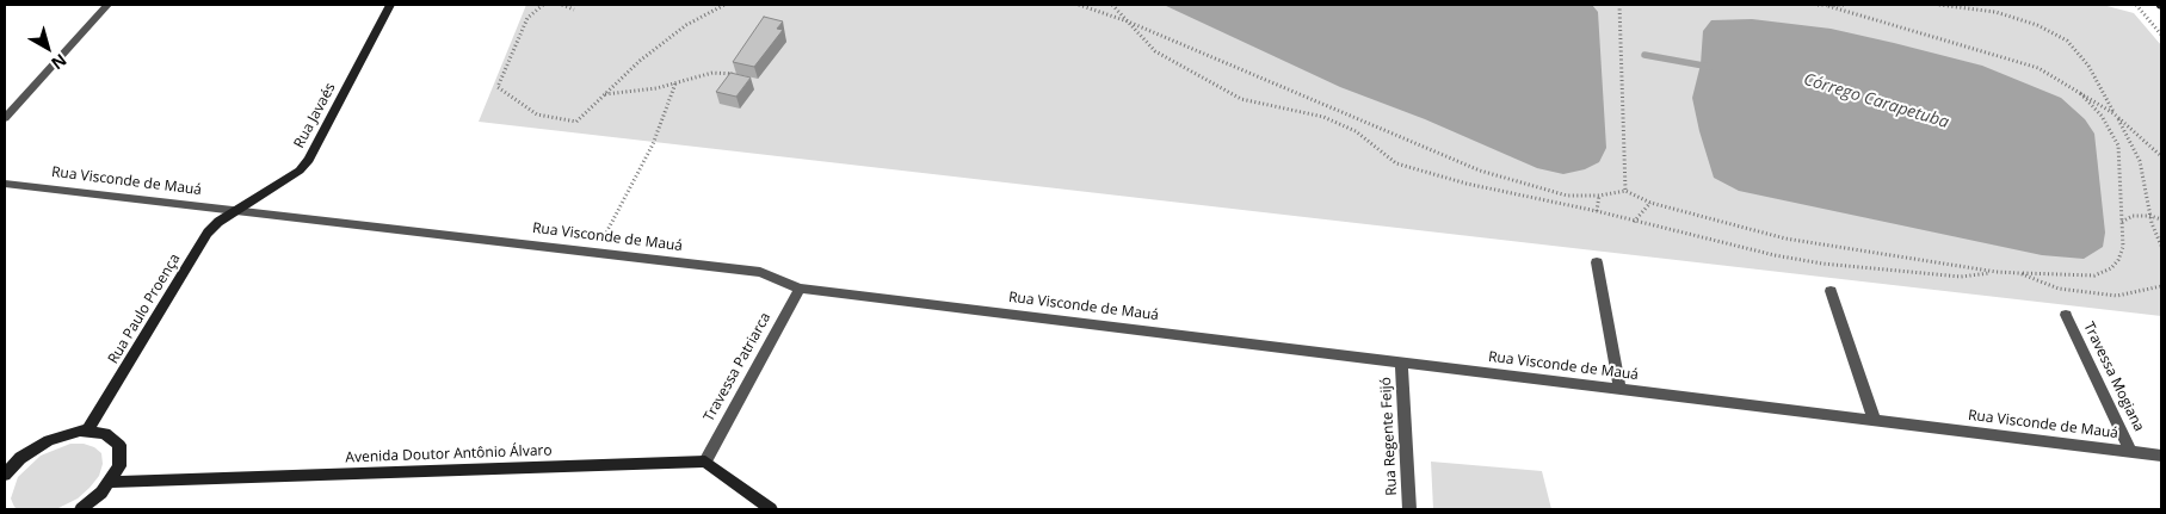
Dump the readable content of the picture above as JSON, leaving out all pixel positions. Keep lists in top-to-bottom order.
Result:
{
  "streets": {
    "street": [
      "Rua Javaés",
      "Rua Visconde de Mauá",
      "Rua Paulo Proença",
      "Travessa Patriarca",
      "Travessa Mogiana",
      "Rua Regente Feijó",
      "Avenida Doutor Antônio Álvaro"
    ]
  },
  "crossings": [
    ["Rua Javaés", "Rua Visconde de Mauá"],
    ["Rua Javaés", "Rua Paulo Proença"],
    ["Rua Visconde de Mauá", "Rua Paulo Proença"],
    ["Rua Visconde de Mauá", "Travessa Patriarca"],
    ["Rua Visconde de Mauá", "Travessa Mogiana"],
    ["Rua Visconde de Mauá", "Rua Regente Feijó"],
    ["Travessa Patriarca", "Avenida Doutor Antônio Álvaro"]
  ],
  "water": ["Córrego Carapetuba"],
  "north": "bottom right"
}
